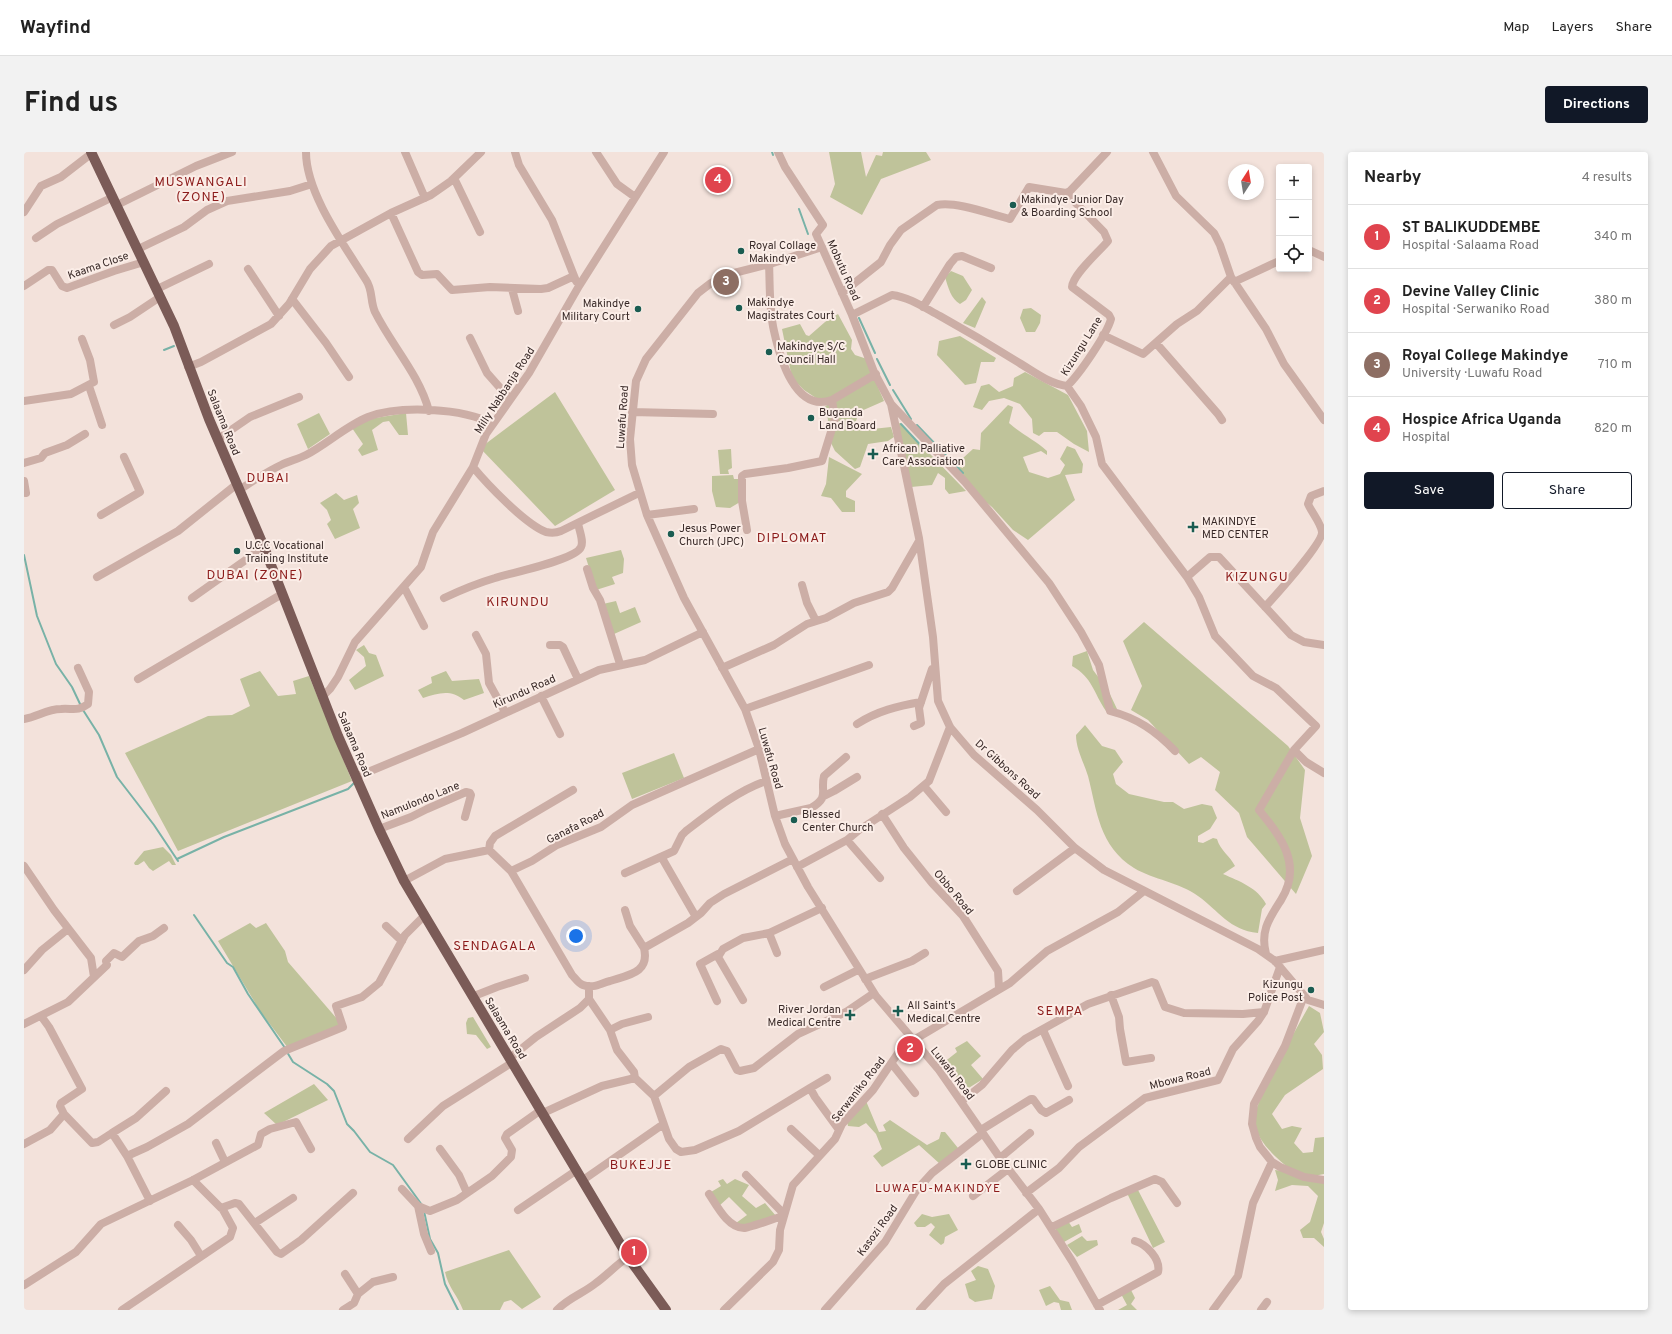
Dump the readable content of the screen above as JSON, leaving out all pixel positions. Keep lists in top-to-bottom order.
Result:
{
  "streets": {
    "main road": ["Salaama Road"],
    "street": [
      "Kaama Close",
      "Mobutu Road",
      "Kizungu Lane",
      "Milly Nabbanja Road",
      "Luwafu Road",
      "Kirundu Road",
      "Dr Gibbons Road",
      "Namulondo Lane",
      "Ganafa Road",
      "Obbo Road",
      "Mbowa Road",
      "Serwaniko Road",
      "Kasozi Road"
    ]
  },
  "crossings": [
    ["Kaama Close", "Salaama Road"],
    ["Mobutu Road", "Kizungu Lane"],
    ["Mobutu Road", "Luwafu Road"],
    ["Mobutu Road", "Dr Gibbons Road"],
    ["Milly Nabbanja Road", "Salaama Road"],
    ["Luwafu Road", "Kirundu Road"],
    ["Luwafu Road", "Ganafa Road"],
    ["Luwafu Road", "Mbowa Road"],
    ["Luwafu Road", "Serwaniko Road"],
    ["Luwafu Road", "Kasozi Road"],
    ["Salaama Road", "Kirundu Road"],
    ["Salaama Road", "Namulondo Lane"],
    ["Dr Gibbons Road", "Mbowa Road"]
  ],
  "districts": [
    "MUSWANGALI (ZONE)",
    "DUBAI",
    "DIPLOMAT",
    "DUBAI (ZONE)",
    "KIZUNGU",
    "KIRUNDU",
    "SENDAGALA",
    "SEMPA",
    "BUKEJJE",
    "LUWAFU-MAKINDYE"
  ],
  "places": {
    "other": [
      "Makindye Junior Day & Boarding School",
      "Royal Collage Makindye",
      "Makindye Magistrates Court",
      "Makindye Military Court",
      "Makindye S/C Council Hall",
      "Buganda Land Board",
      "Jesus Power Church (JPC)",
      "U.C.C Vocational Training Institute",
      "Blessed Center Church",
      "Kizungu Police Post"
    ],
    "health": [
      "African Palliative Care Association",
      "MAKINDYE MED CENTER",
      "All Saint's Medical Centre",
      "River Jordan Medical Centre",
      "GLOBE CLINIC"
    ]
  },
  "north": "top",
  "page": {
    "header": "Wayfind",
    "nav": ["Map", "Layers", "Share"],
    "title": "Find us",
    "buttons": [
      "Directions",
      ["Save", "Share"]
    ],
    "heading": ["Nearby", "4 results"],
    "map_buttons": ["+", "−"],
    "pins": [
      "4",
      "3",
      "2",
      "1"
    ],
    "list": [
      {
        "mark": "1",
        "name": "ST BALIKUDDEMBE",
        "note": "Hospital · Salaama Road",
        "value": "340 m"
      },
      {
        "mark": "2",
        "name": "Devine Valley Clinic",
        "note": "Hospital · Serwaniko Road",
        "value": "380 m"
      },
      {
        "mark": "3",
        "name": "Royal College Makindye",
        "note": "University · Luwafu Road",
        "value": "710 m"
      },
      {
        "mark": "4",
        "name": "Hospice Africa Uganda",
        "note": "Hospital",
        "value": "820 m"
      }
    ]
  }
}
